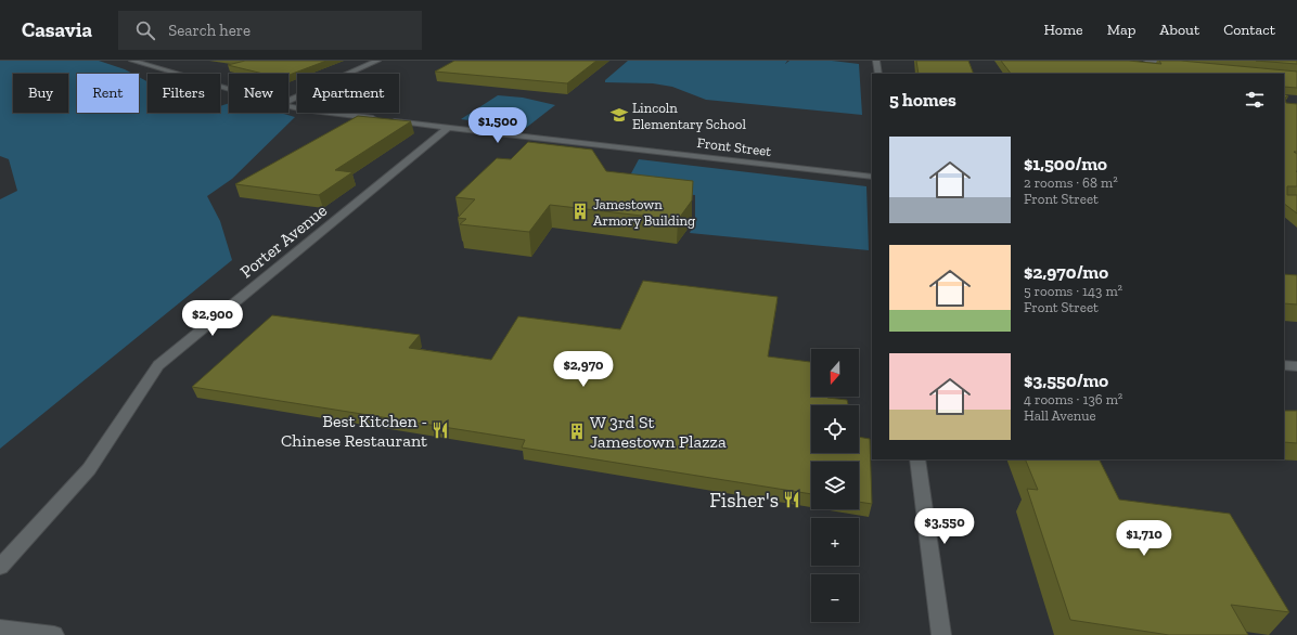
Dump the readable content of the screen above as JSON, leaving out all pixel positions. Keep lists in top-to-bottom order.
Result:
{
  "streets": {
    "street": ["Front Street", "Porter Avenue"]
  },
  "crossings": [
    ["Front Street", "Porter Avenue"]
  ],
  "places": {
    "school or university": ["Lincoln Elementary School"],
    "building": ["Jamestown Armory Building", "W 3rd St Jamestown Plazza"],
    "restaurant": ["Best Kitchen - Chinese Restaurant", "Fisher's"]
  },
  "north": "bottom",
  "page": {
    "header": "Casavia",
    "search": "Search here",
    "nav": [
      "Home",
      "Map",
      "About",
      "Contact"
    ],
    "chip": [
      "Buy",
      "Rent",
      "Filters",
      "New",
      "Apartment"
    ],
    "heading": "5 homes",
    "price": [
      "$1,500",
      "$2,900",
      "$2,970",
      "$3,550",
      "$1,710"
    ],
    "list": [
      {
        "name": "$1,500/mo",
        "note": "2 rooms · 68 m² · Front Street"
      },
      {
        "name": "$2,970/mo",
        "note": "5 rooms · 143 m² · Front Street"
      },
      {
        "name": "$3,550/mo",
        "note": "4 rooms · 136 m² · Hall Avenue"
      }
    ],
    "map_buttons": ["+", "−"]
  }
}
